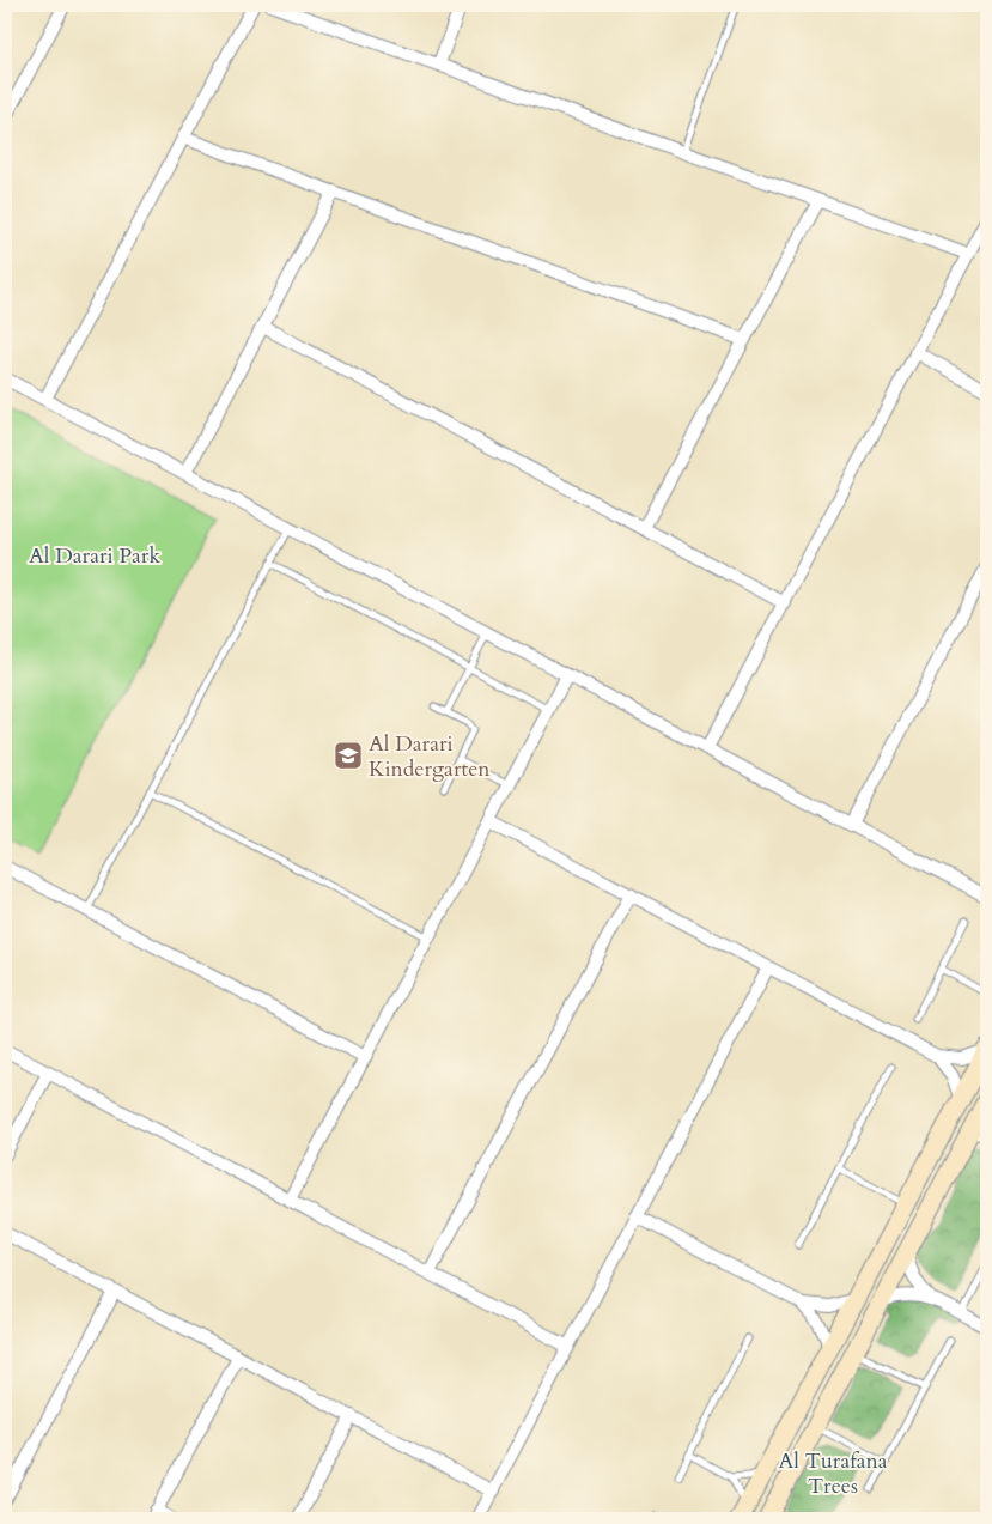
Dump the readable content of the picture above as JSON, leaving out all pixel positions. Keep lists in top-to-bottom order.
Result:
{
  "parks": ["Al Darari Park", "Al Turafana Trees"],
  "places": {
    "school or university": ["Al Darari Kindergarten"]
  }
}
